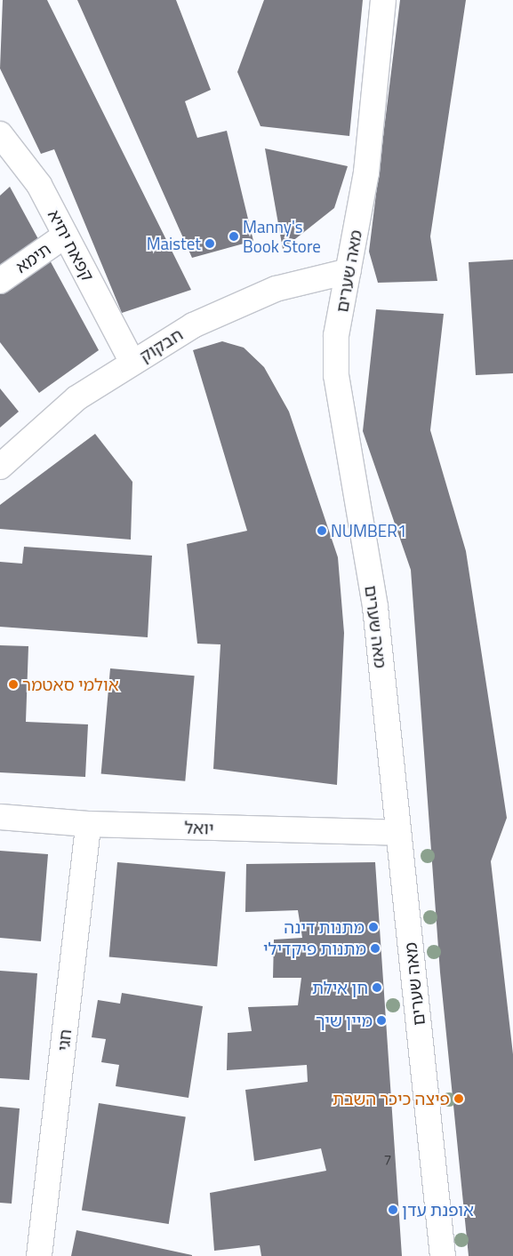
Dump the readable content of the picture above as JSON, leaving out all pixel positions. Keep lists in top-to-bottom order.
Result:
{
  "streets": {
    "street": [
      "קפאח יחיא",
      "תימא",
      "מאה שערים",
      "חבקוק",
      "יואל",
      "חגי"
    ]
  },
  "crossings": [
    ["קפאח יחיא", "תימא"],
    ["קפאח יחיא", "חבקוק"],
    ["מאה שערים", "חבקוק"],
    ["מאה שערים", "יואל"],
    ["יואל", "חגי"]
  ],
  "places": [
    "Manny's Book Store",
    "Maistet",
    "NUMBER1",
    "אולמי סאטמר",
    "מתנות דינה",
    "מתנות פיקדילי",
    "חן אילת",
    "מיין שיך",
    "פיצה כיכר השבת",
    "אופנת עדן"
  ],
  "house_numbers": ["7"]
}
